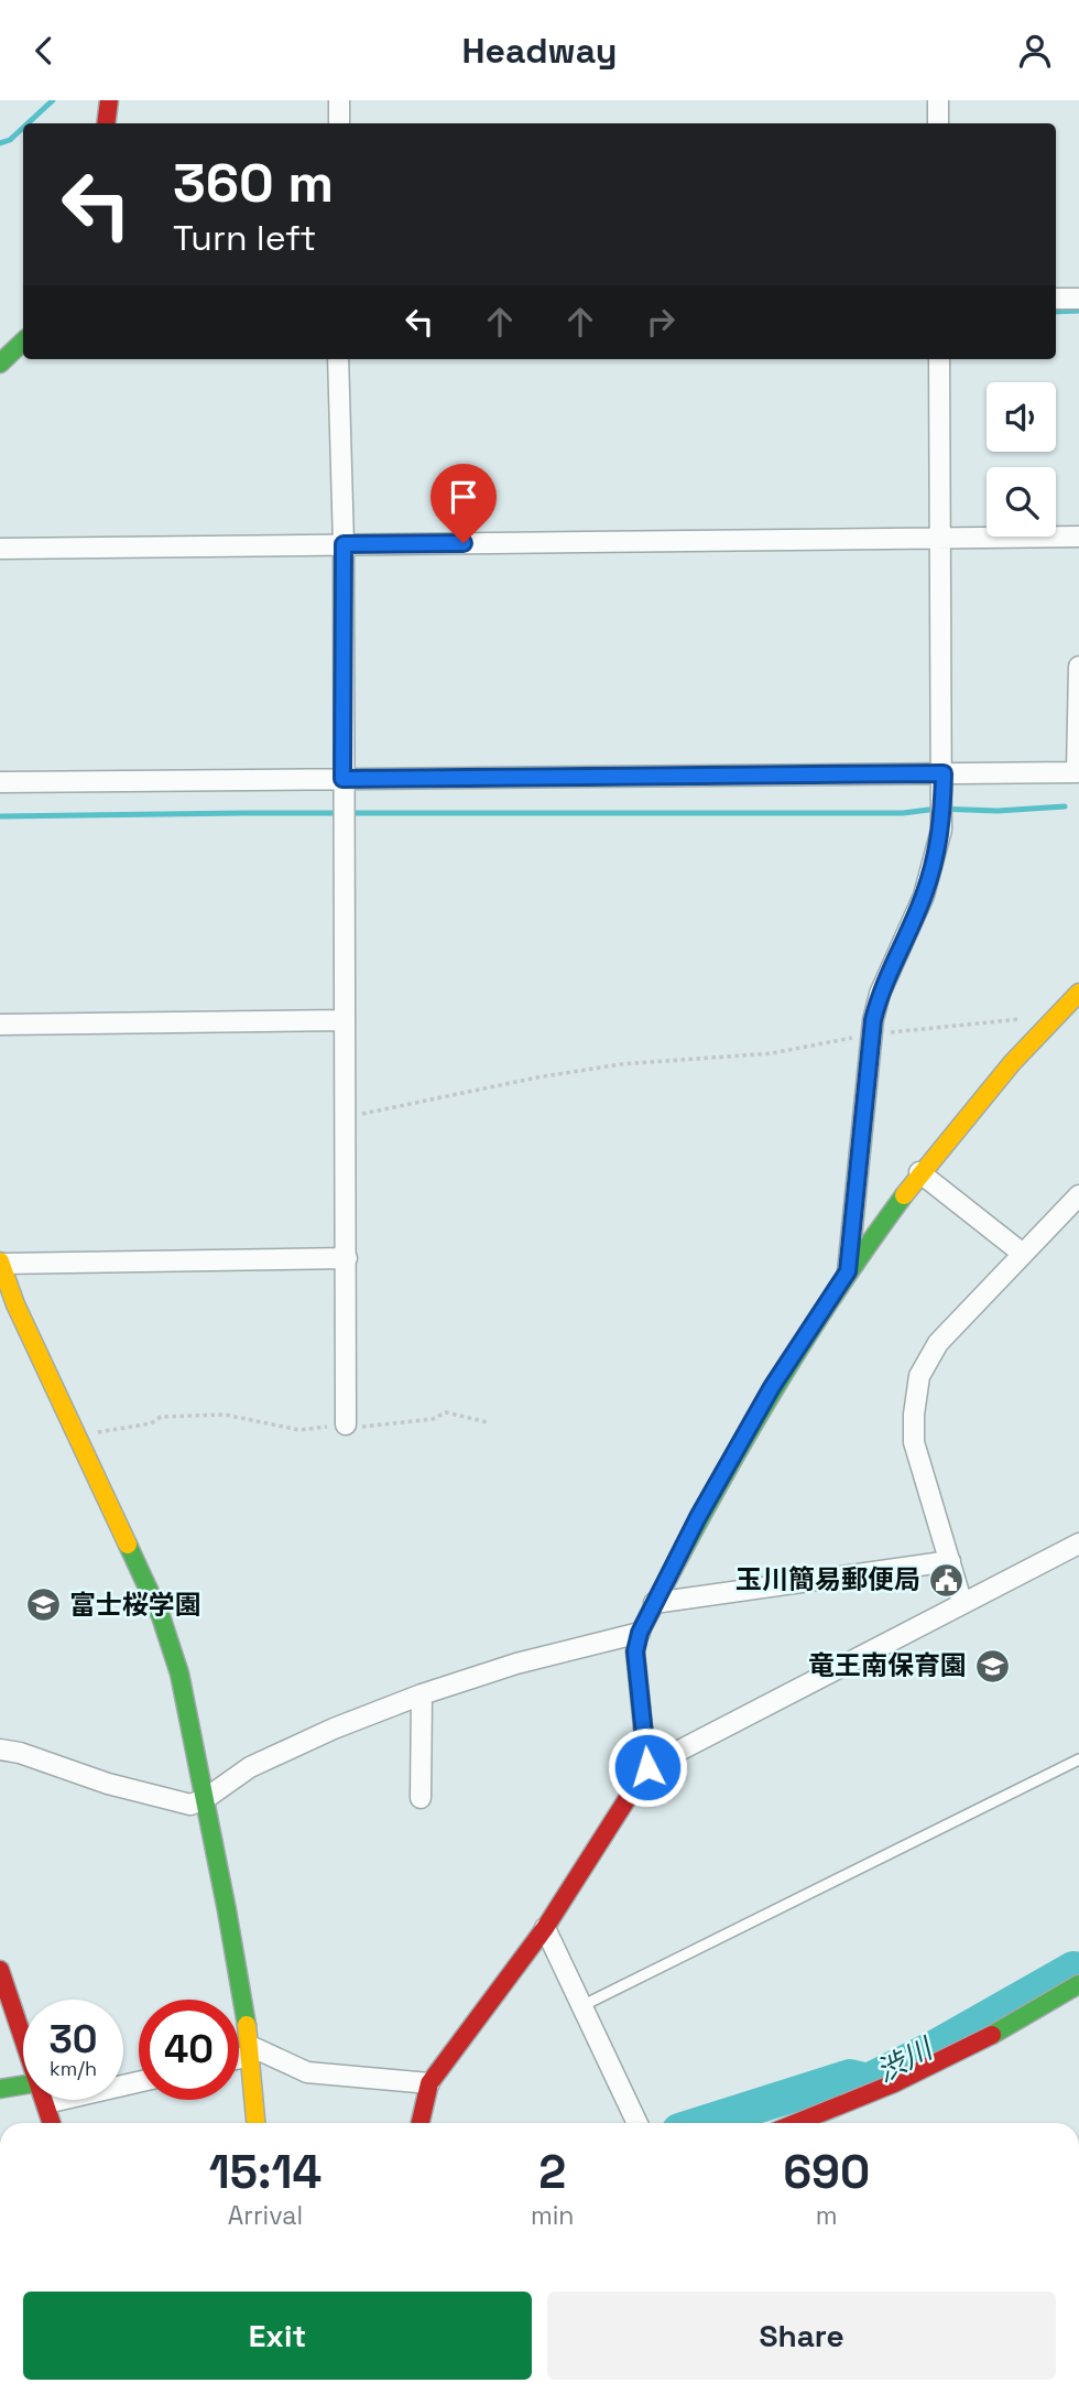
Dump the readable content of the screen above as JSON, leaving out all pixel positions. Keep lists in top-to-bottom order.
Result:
{
  "water": ["渋川"],
  "places": {
    "public building": ["玉川簡易郵便局"],
    "school or university": ["富士桜学園", "竜王南保育園"]
  },
  "page": {
    "header": "Headway",
    "turn": ["360 m", "Turn left"],
    "speed": "30 km/h",
    "limit": "40",
    "eta": [
      "15:14",
      "Arrival",
      "2",
      "min",
      "690",
      "m"
    ],
    "buttons": ["Exit", "Share"]
  }
}
